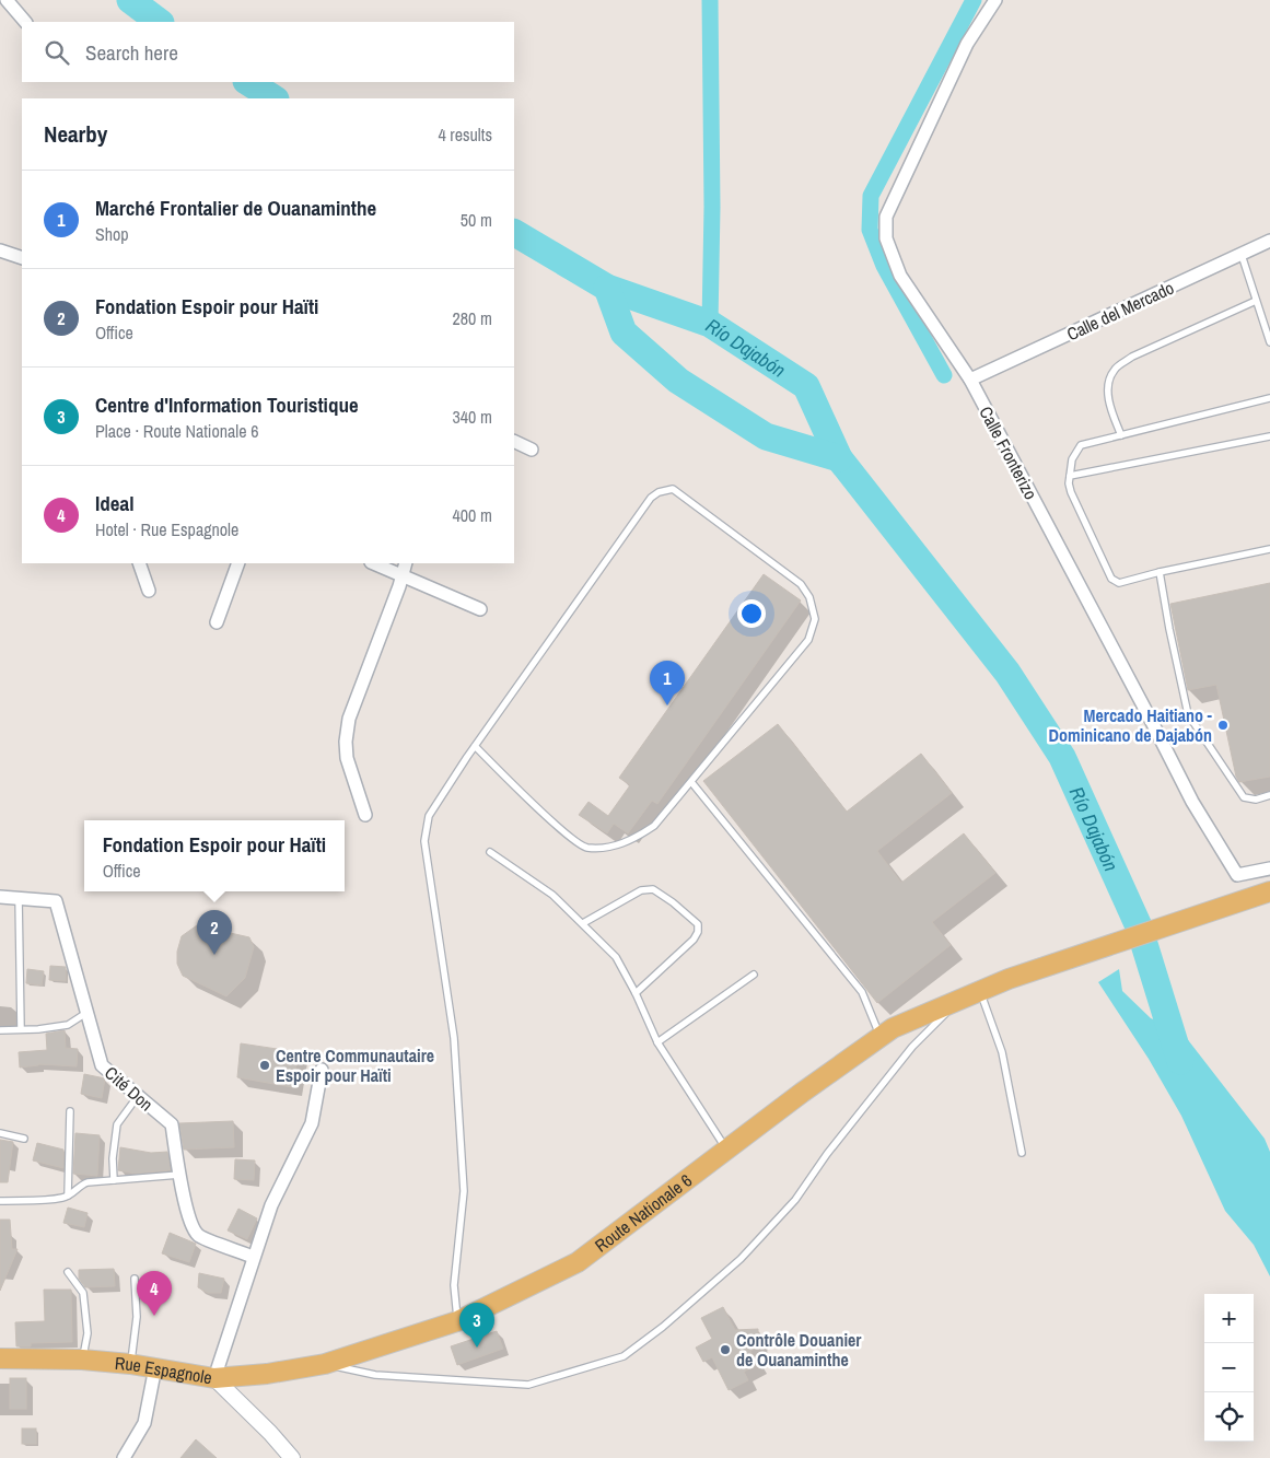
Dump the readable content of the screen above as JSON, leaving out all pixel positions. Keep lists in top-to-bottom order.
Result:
{
  "streets": {
    "main road": ["Route Nationale 6", "Rue Espagnole"],
    "street": ["Calle del Mercado", "Calle Fronterizo", "Cité Don"]
  },
  "crossings": [
    ["Calle del Mercado", "Calle Fronterizo"],
    ["Route Nationale 6", "Rue Espagnole"]
  ],
  "water": ["Río Dajabón"],
  "places": ["Mercado Haitiano - Dominicano de Dajabón", "Centre Communautaire Espoir pour Haïti", "Contrôle Douanier de Ouanaminthe"],
  "page": {
    "search": "Search here",
    "heading": ["Nearby", "4 results"],
    "list": [
      {
        "mark": "1",
        "name": "Marché Frontalier de Ouanaminthe",
        "note": "Shop",
        "value": "50 m"
      },
      {
        "mark": "2",
        "name": "Fondation Espoir pour Haïti",
        "note": "Office",
        "value": "280 m"
      },
      {
        "mark": "3",
        "name": "Centre d'Information Touristique",
        "note": "Place · Route Nationale 6",
        "value": "340 m"
      },
      {
        "mark": "4",
        "name": "Ideal",
        "note": "Hotel · Rue Espagnole",
        "value": "400 m"
      }
    ],
    "pins": [
      "1",
      "2",
      "4",
      "3"
    ],
    "popup": ["Fondation Espoir pour Haïti", "Office"],
    "map_buttons": ["+", "−"]
  }
}
